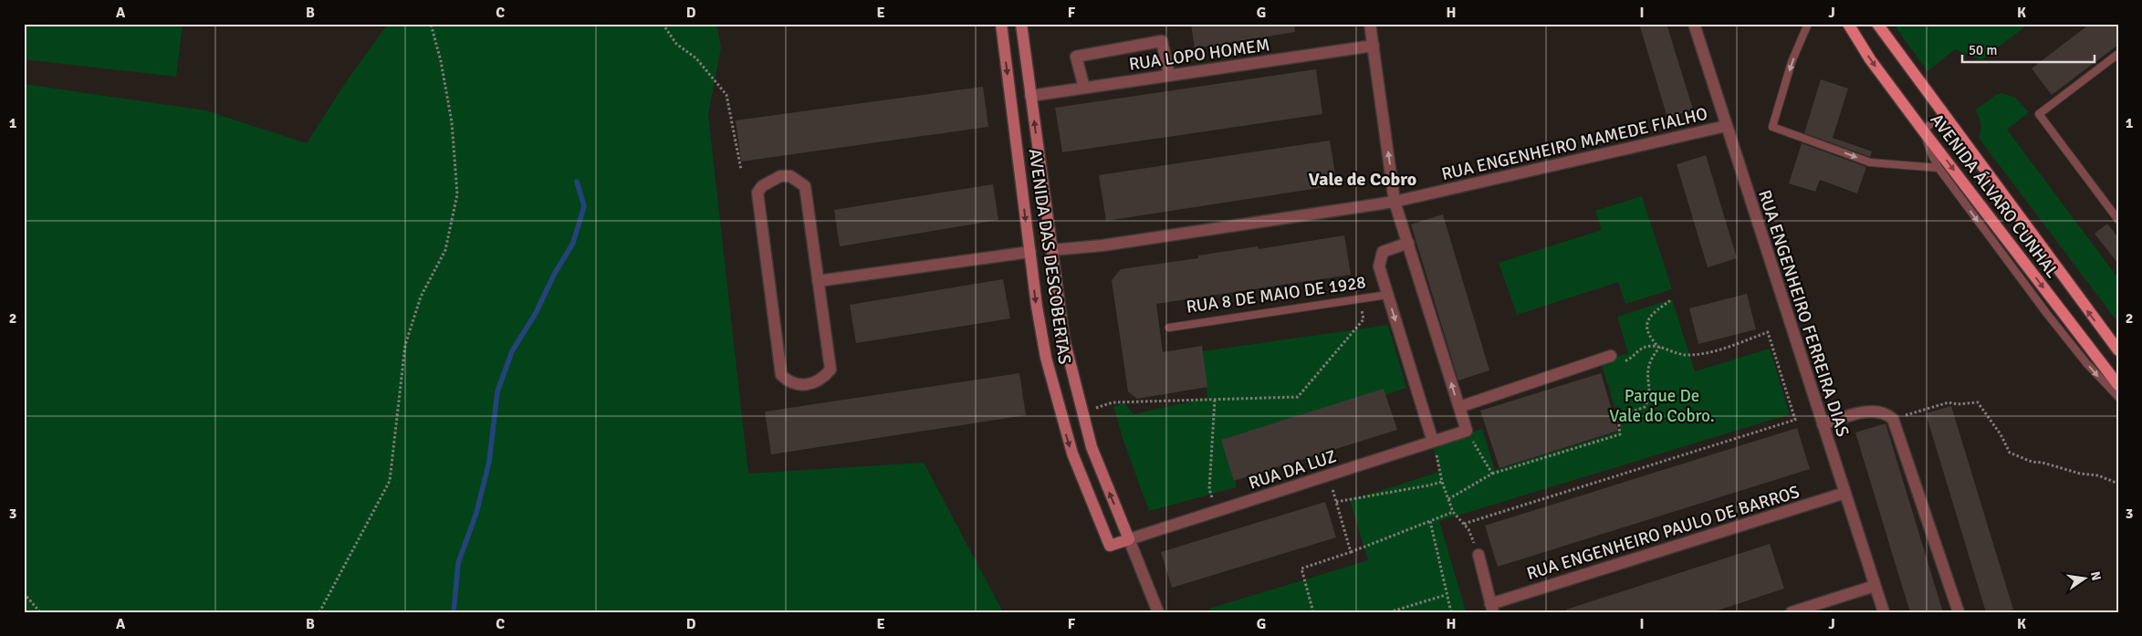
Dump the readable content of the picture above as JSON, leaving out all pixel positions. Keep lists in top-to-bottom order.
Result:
{
  "streets": {
    "main road": ["AVENIDA ÁLVARO CUNHAL"],
    "street": [
      "RUA LOPO HOMEM",
      "RUA ENGENHEIRO MAMEDE FIALHO",
      "AVENIDA DAS DESCOBERTAS",
      "RUA 8 DE MAIO DE 1928",
      "RUA ENGENHEIRO FERREIRA DIAS",
      "RUA DA LUZ",
      "RUA ENGENHEIRO PAULO DE BARROS"
    ]
  },
  "crossings": [
    ["RUA LOPO HOMEM", "AVENIDA DAS DESCOBERTAS"],
    ["RUA ENGENHEIRO MAMEDE FIALHO", "AVENIDA DAS DESCOBERTAS"],
    ["RUA ENGENHEIRO MAMEDE FIALHO", "RUA ENGENHEIRO FERREIRA DIAS"],
    ["AVENIDA DAS DESCOBERTAS", "RUA DA LUZ"],
    ["RUA 8 DE MAIO DE 1928", "RUA DA LUZ"],
    ["RUA ENGENHEIRO FERREIRA DIAS", "RUA ENGENHEIRO PAULO DE BARROS"]
  ],
  "districts": ["Vale de Cobro"],
  "parks": ["Parque De Vale do Cobro."],
  "scale_bar": "50 m",
  "north": "right",
  "grid": {
    "columns": [
      "A",
      "B",
      "C",
      "D",
      "E",
      "F",
      "G",
      "H",
      "I",
      "J",
      "K"
    ],
    "rows": ["1", "2", "3"]
  }
}
